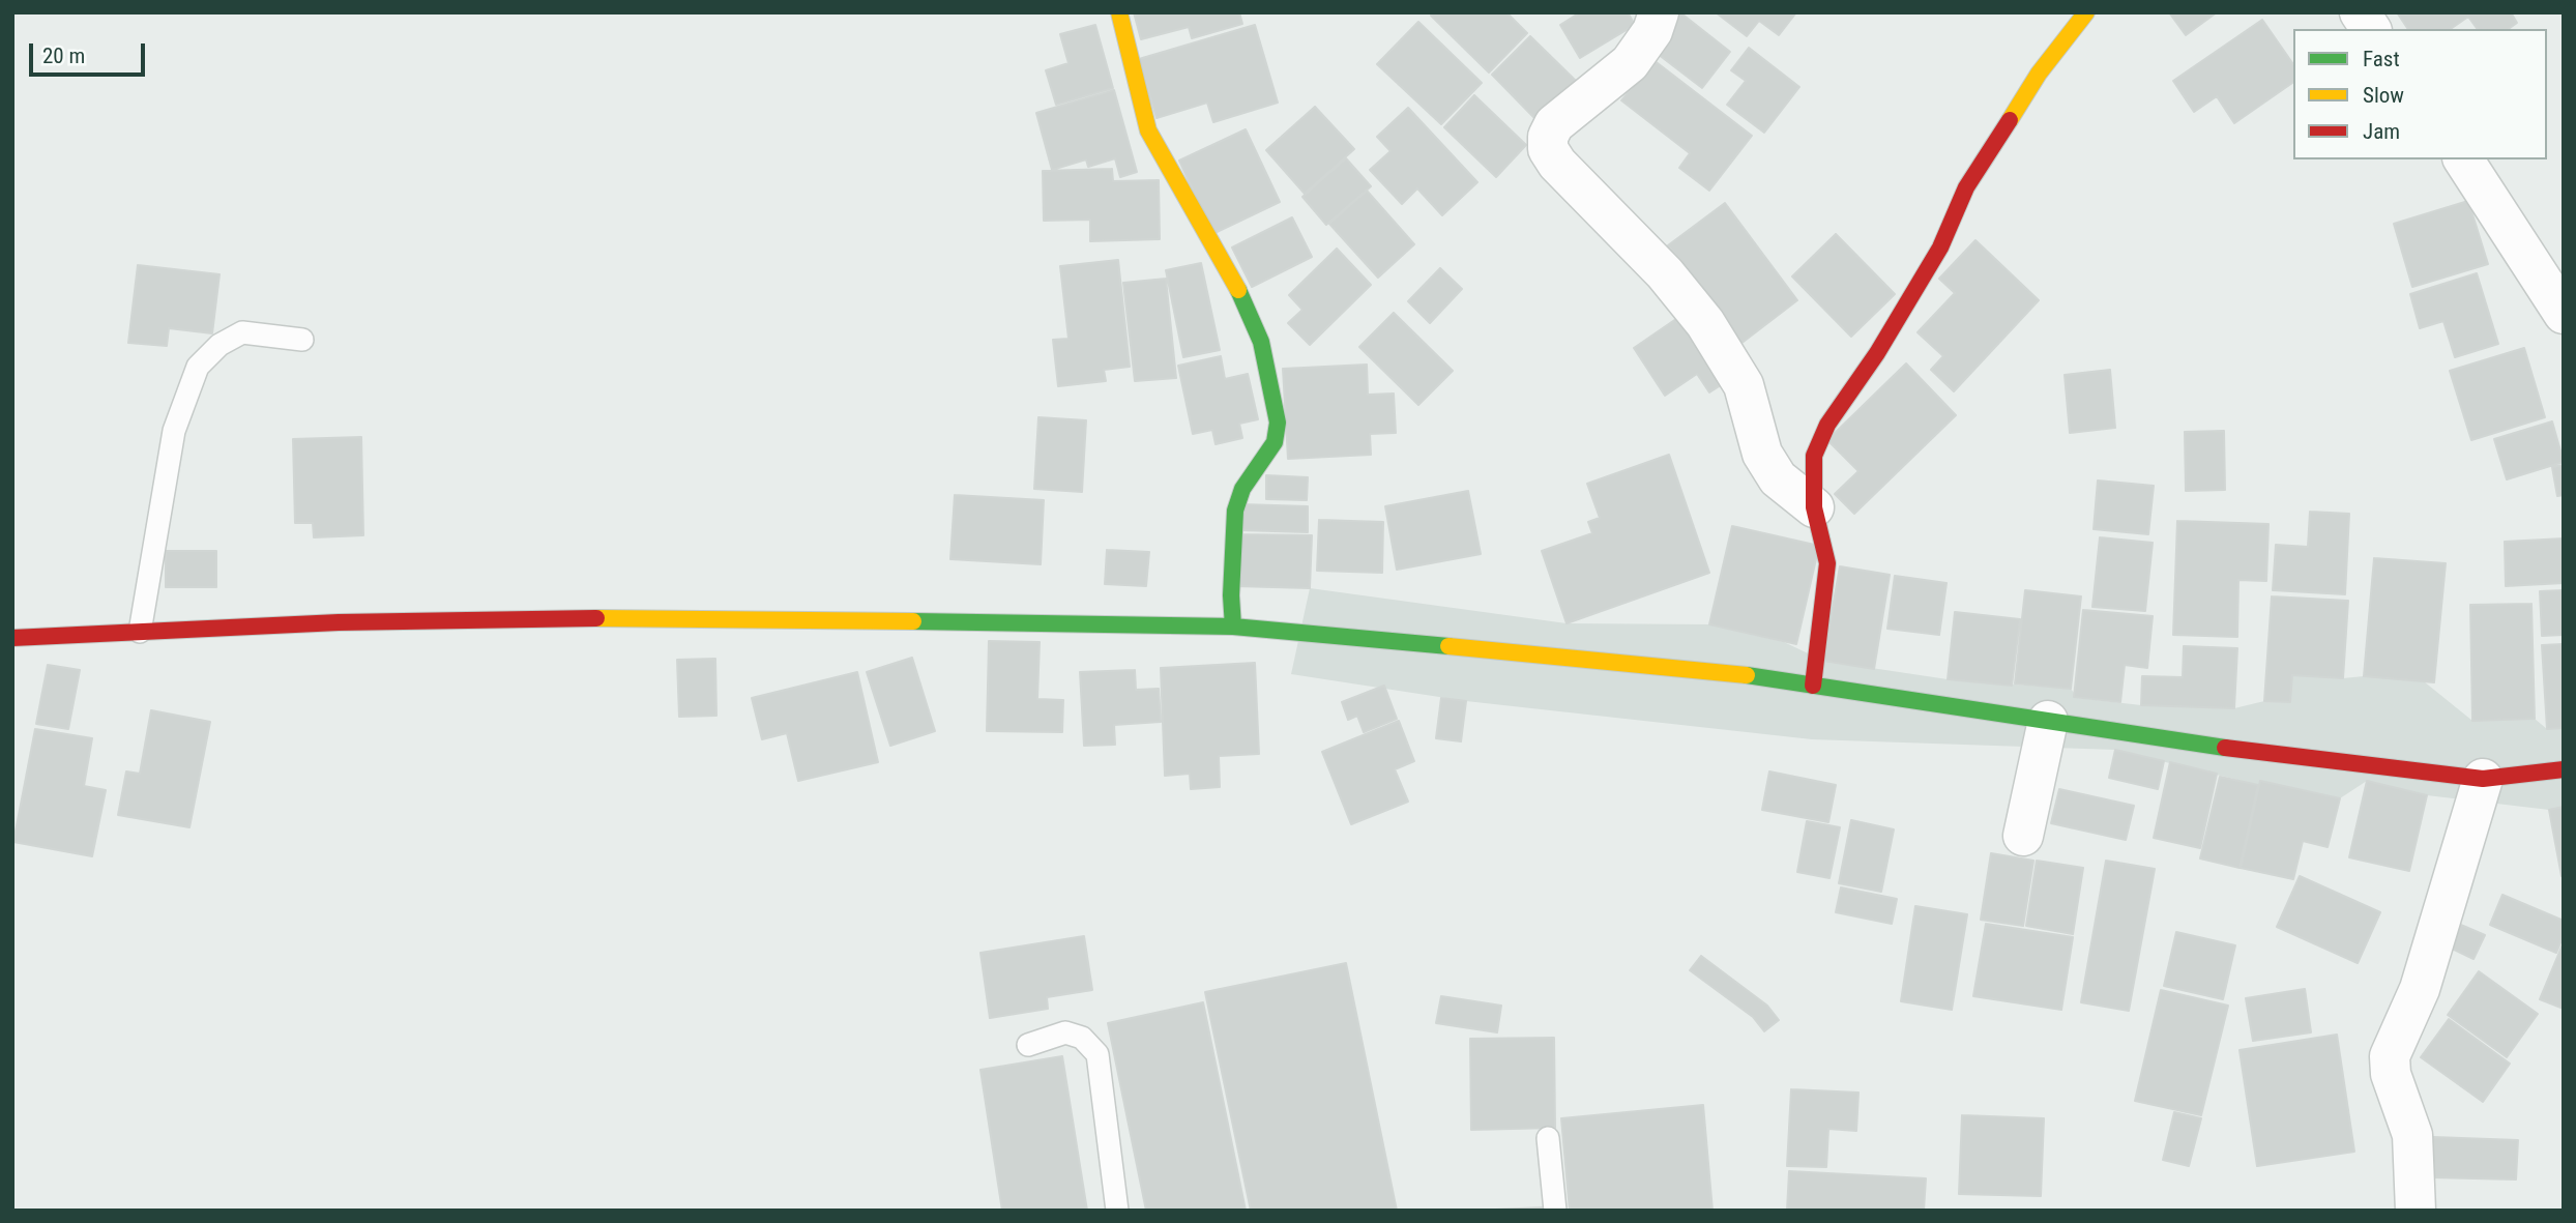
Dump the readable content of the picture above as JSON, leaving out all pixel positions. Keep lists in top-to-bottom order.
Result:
{
  "legend": ["Fast", "Slow", "Jam"],
  "scale_bar": "20 m"
}
